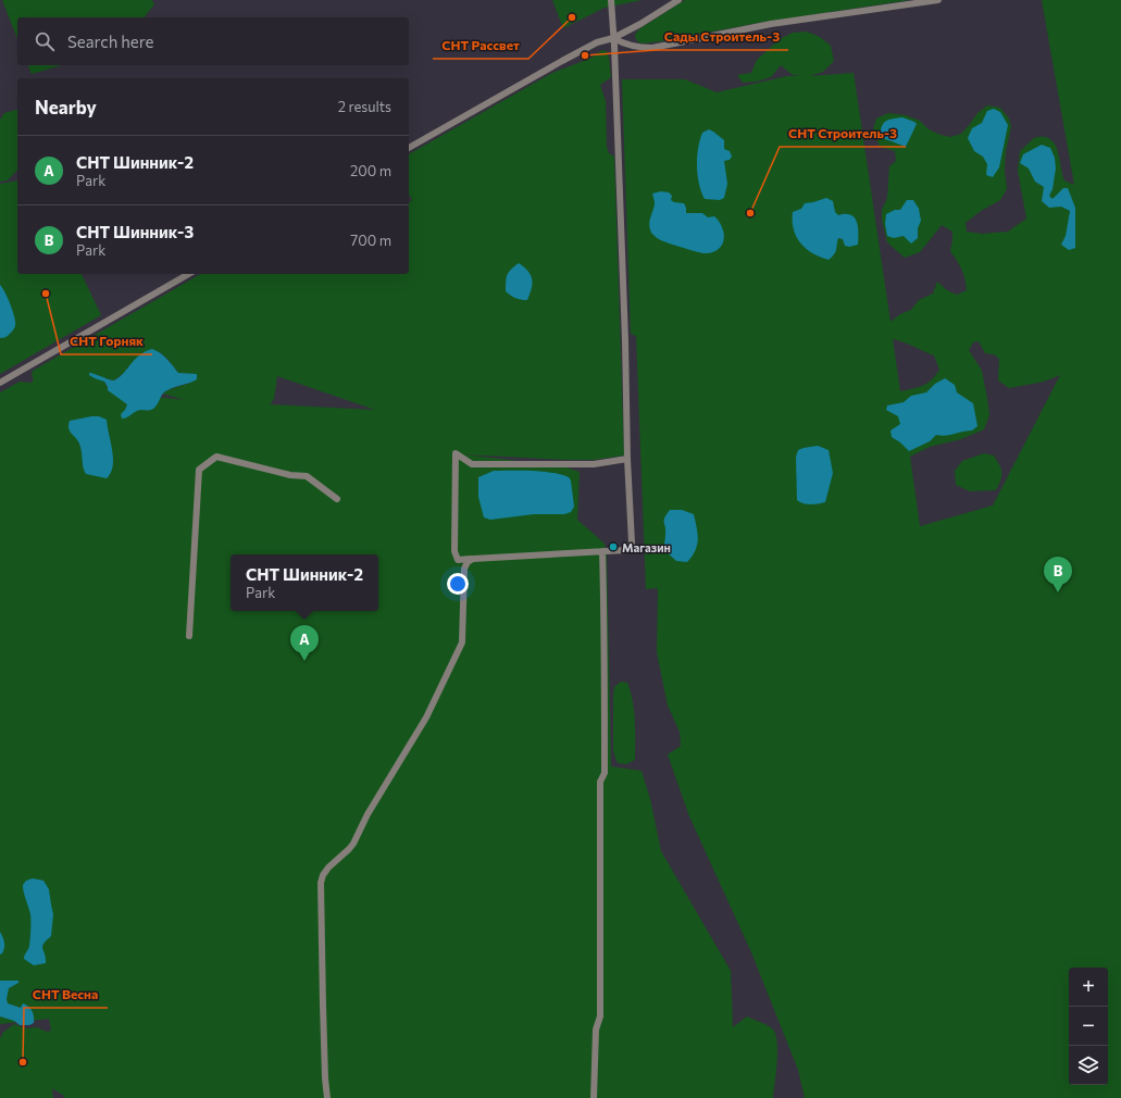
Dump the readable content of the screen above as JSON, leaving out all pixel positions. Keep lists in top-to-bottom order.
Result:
{
  "places": [
    "СНТ Рассвет",
    "Сады Строитель-3",
    "СНТ Строитель-3",
    "СНТ Горняк",
    "Магазин",
    "СНТ Весна"
  ],
  "page": {
    "search": "Search here",
    "heading": ["Nearby", "2 results"],
    "list": [
      {
        "mark": "A",
        "name": "СНТ Шинник-2",
        "note": "Park",
        "value": "200 m"
      },
      {
        "mark": "B",
        "name": "СНТ Шинник-3",
        "note": "Park",
        "value": "700 m"
      }
    ],
    "popup": ["СНТ Шинник-2", "Park"],
    "pins": ["B", "A"],
    "map_buttons": ["+", "−"]
  }
}
